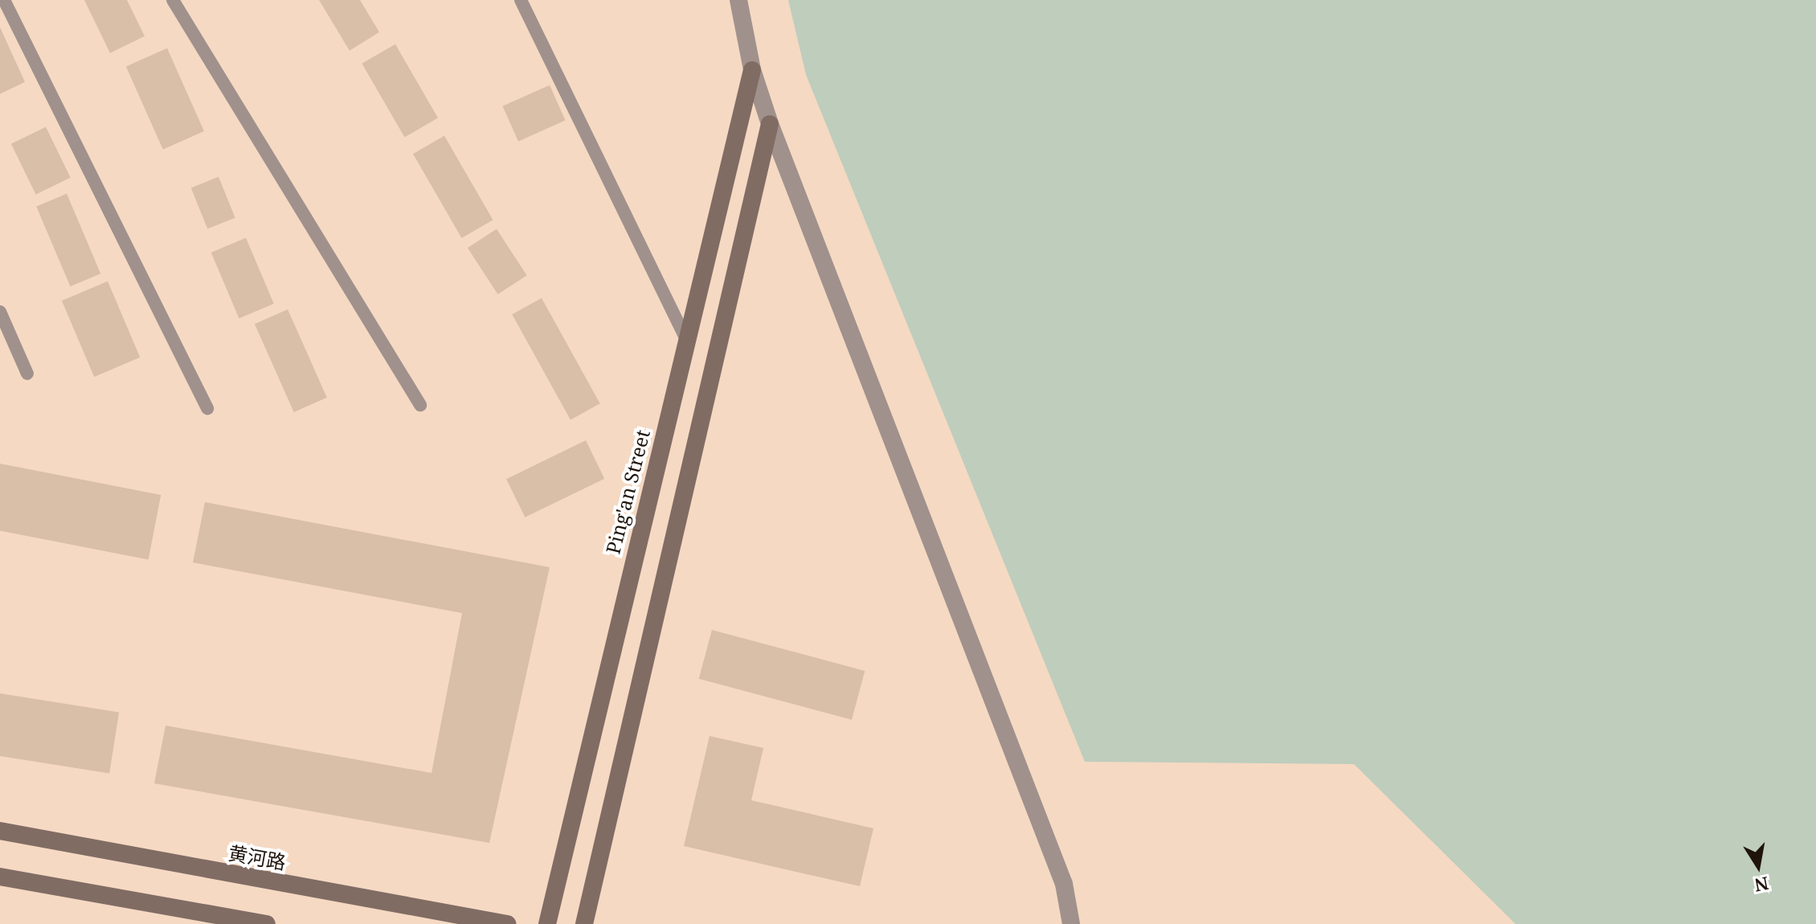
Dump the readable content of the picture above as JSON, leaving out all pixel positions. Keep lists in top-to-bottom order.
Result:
{
  "streets": {
    "main road": ["Ping'an Street", "黄河路"]
  },
  "north": "bottom"
}
